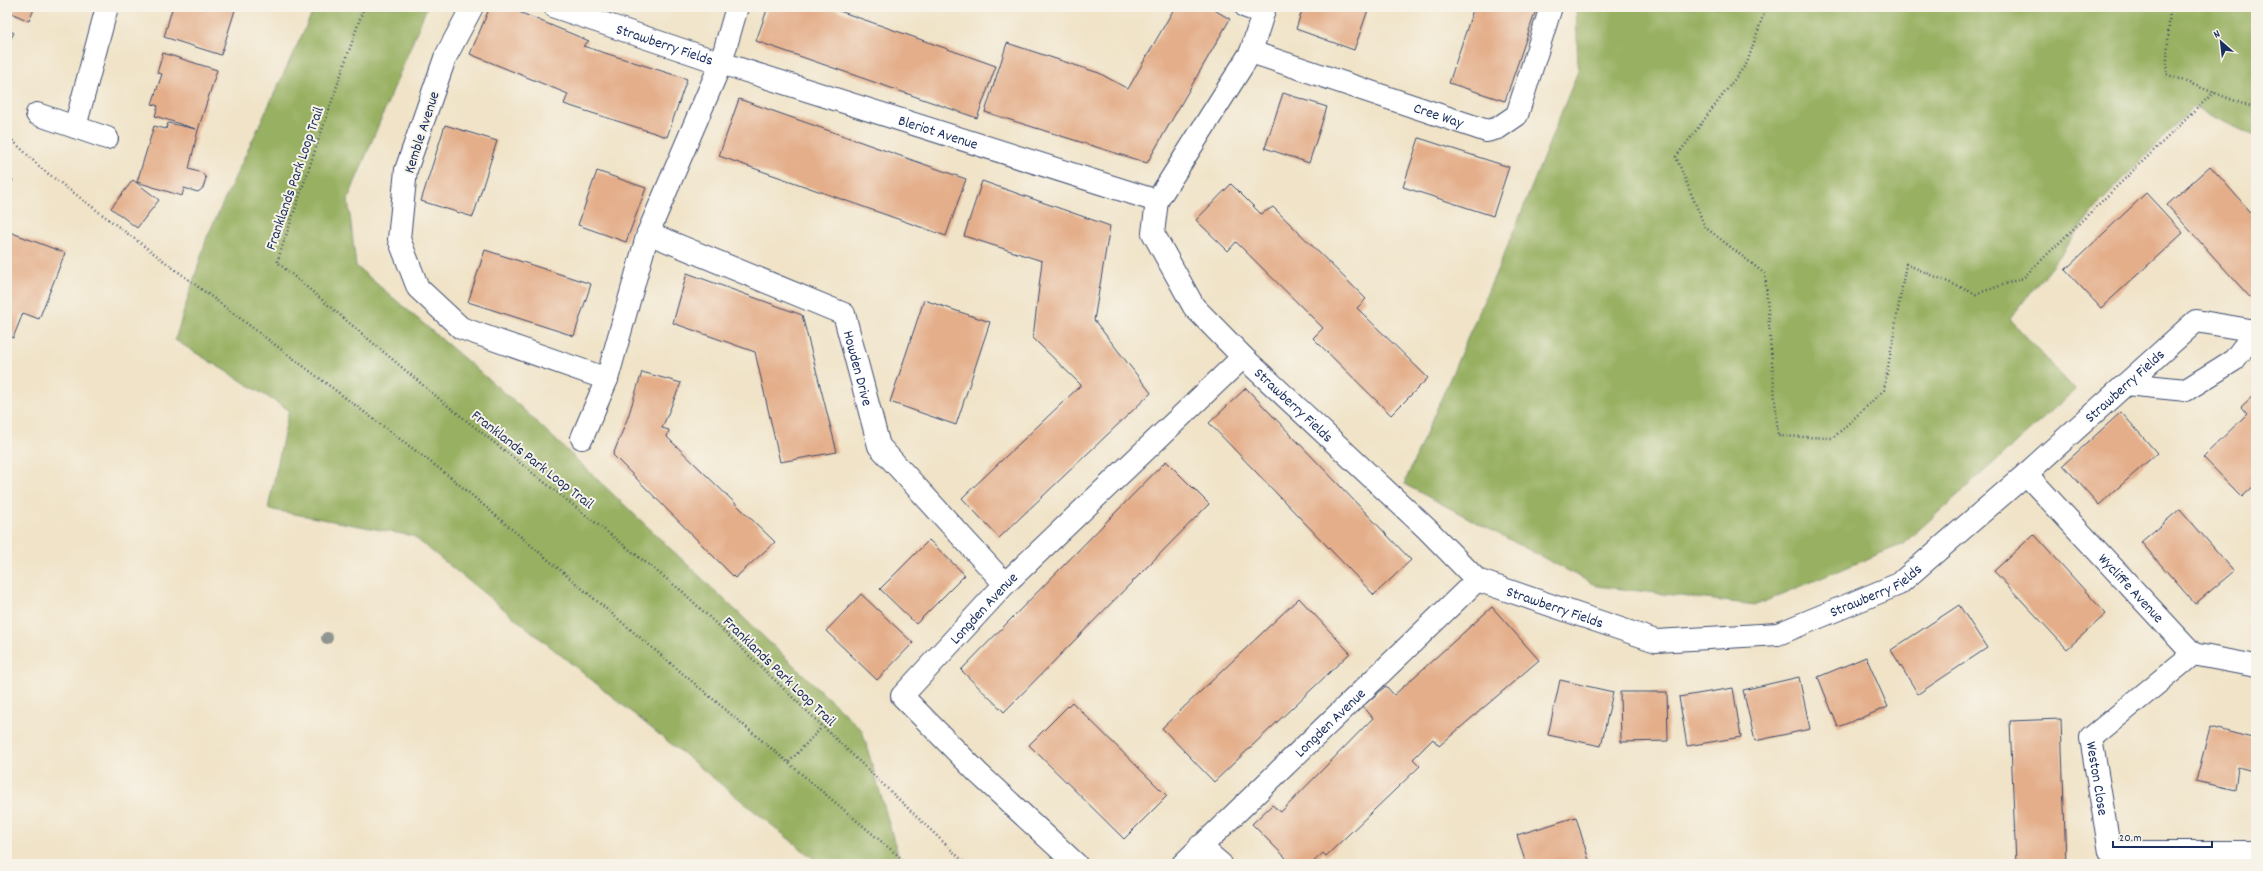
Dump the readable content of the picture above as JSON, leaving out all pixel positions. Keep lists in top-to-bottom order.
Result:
{
  "streets": {
    "street": [
      "Strawberry Fields",
      "Cree Way",
      "Kemble Avenue",
      "Bleriot Avenue",
      "Howden Drive",
      "Wycliffe Avenue",
      "Longden Avenue",
      "Weston Close"
    ],
    "path": ["Franklands Park Loop Trail"]
  },
  "crossings": [
    ["Strawberry Fields", "Cree Way"],
    ["Strawberry Fields", "Bleriot Avenue"],
    ["Strawberry Fields", "Wycliffe Avenue"],
    ["Strawberry Fields", "Longden Avenue"],
    ["Howden Drive", "Longden Avenue"],
    ["Wycliffe Avenue", "Weston Close"]
  ],
  "scale_bar": "20 m",
  "north": "top left"
}
